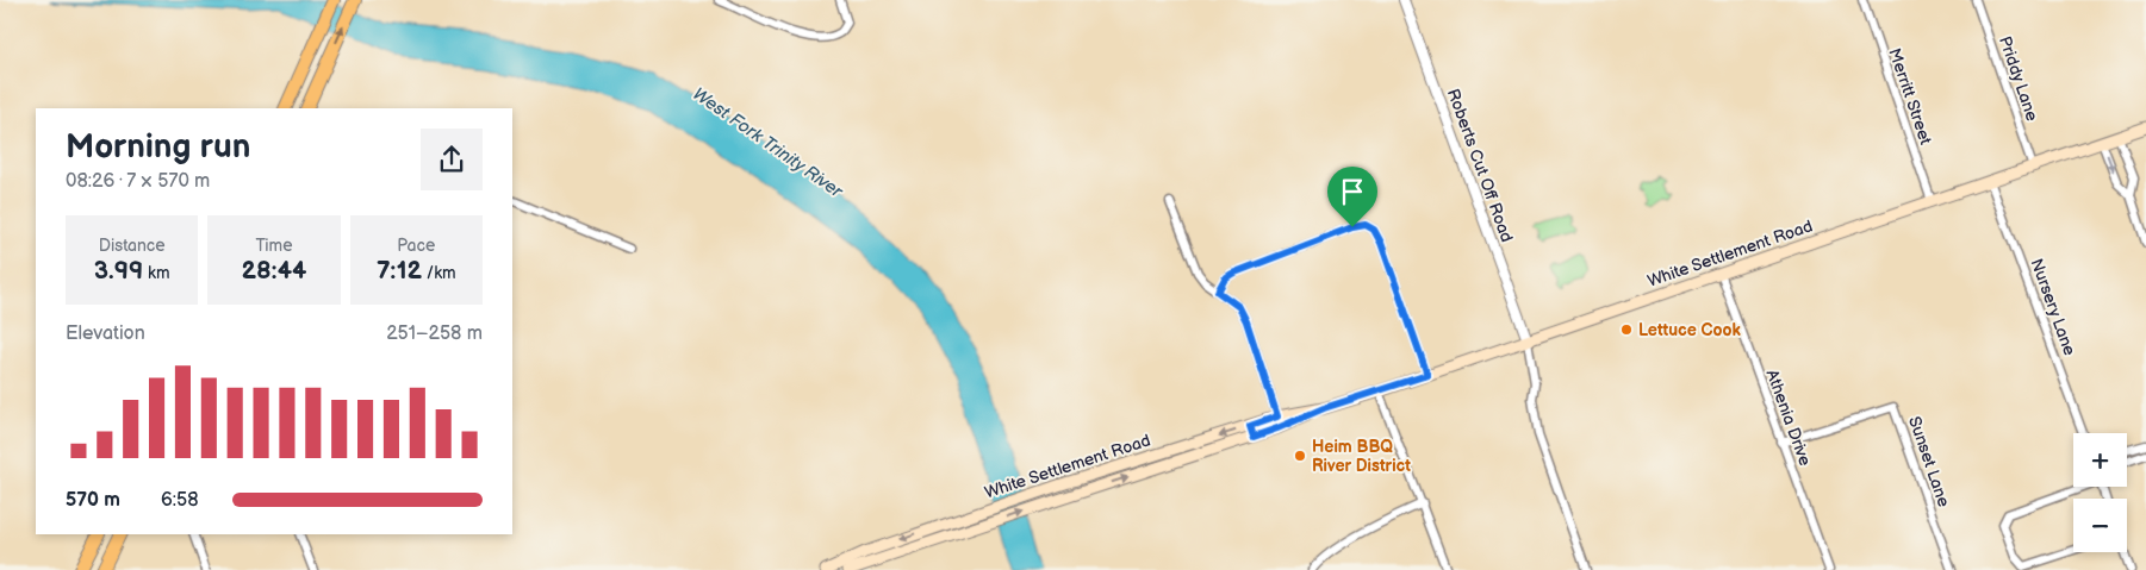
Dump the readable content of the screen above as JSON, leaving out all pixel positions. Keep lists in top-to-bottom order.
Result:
{
  "streets": {
    "main road": ["White Settlement Road"],
    "street": [
      "Priddy Lane",
      "Merritt Street",
      "Roberts Cut Off Road",
      "Nursery Lane",
      "Athenia Drive",
      "Sunset Lane"
    ]
  },
  "crossings": [
    ["Priddy Lane", "White Settlement Road"],
    ["Merritt Street", "White Settlement Road"],
    ["Roberts Cut Off Road", "White Settlement Road"],
    ["White Settlement Road", "Nursery Lane"],
    ["White Settlement Road", "Athenia Drive"],
    ["Athenia Drive", "Sunset Lane"]
  ],
  "water": ["West Fork Trinity River"],
  "places": ["Lettuce Cook", "Heim BBQ River District"],
  "page": {
    "heading": ["Morning run", "08:26 · 7 × 570 m"],
    "stats": [
      ["Distance", "3.99 km"],
      ["Time", "28:44"],
      ["Pace", "7:12 /km"]
    ],
    "chart": ["Elevation", "251–258 m"],
    "map_buttons": ["+", "−"],
    "list": [
      {
        "name": "570 m",
        "note": "6:58"
      }
    ]
  }
}
